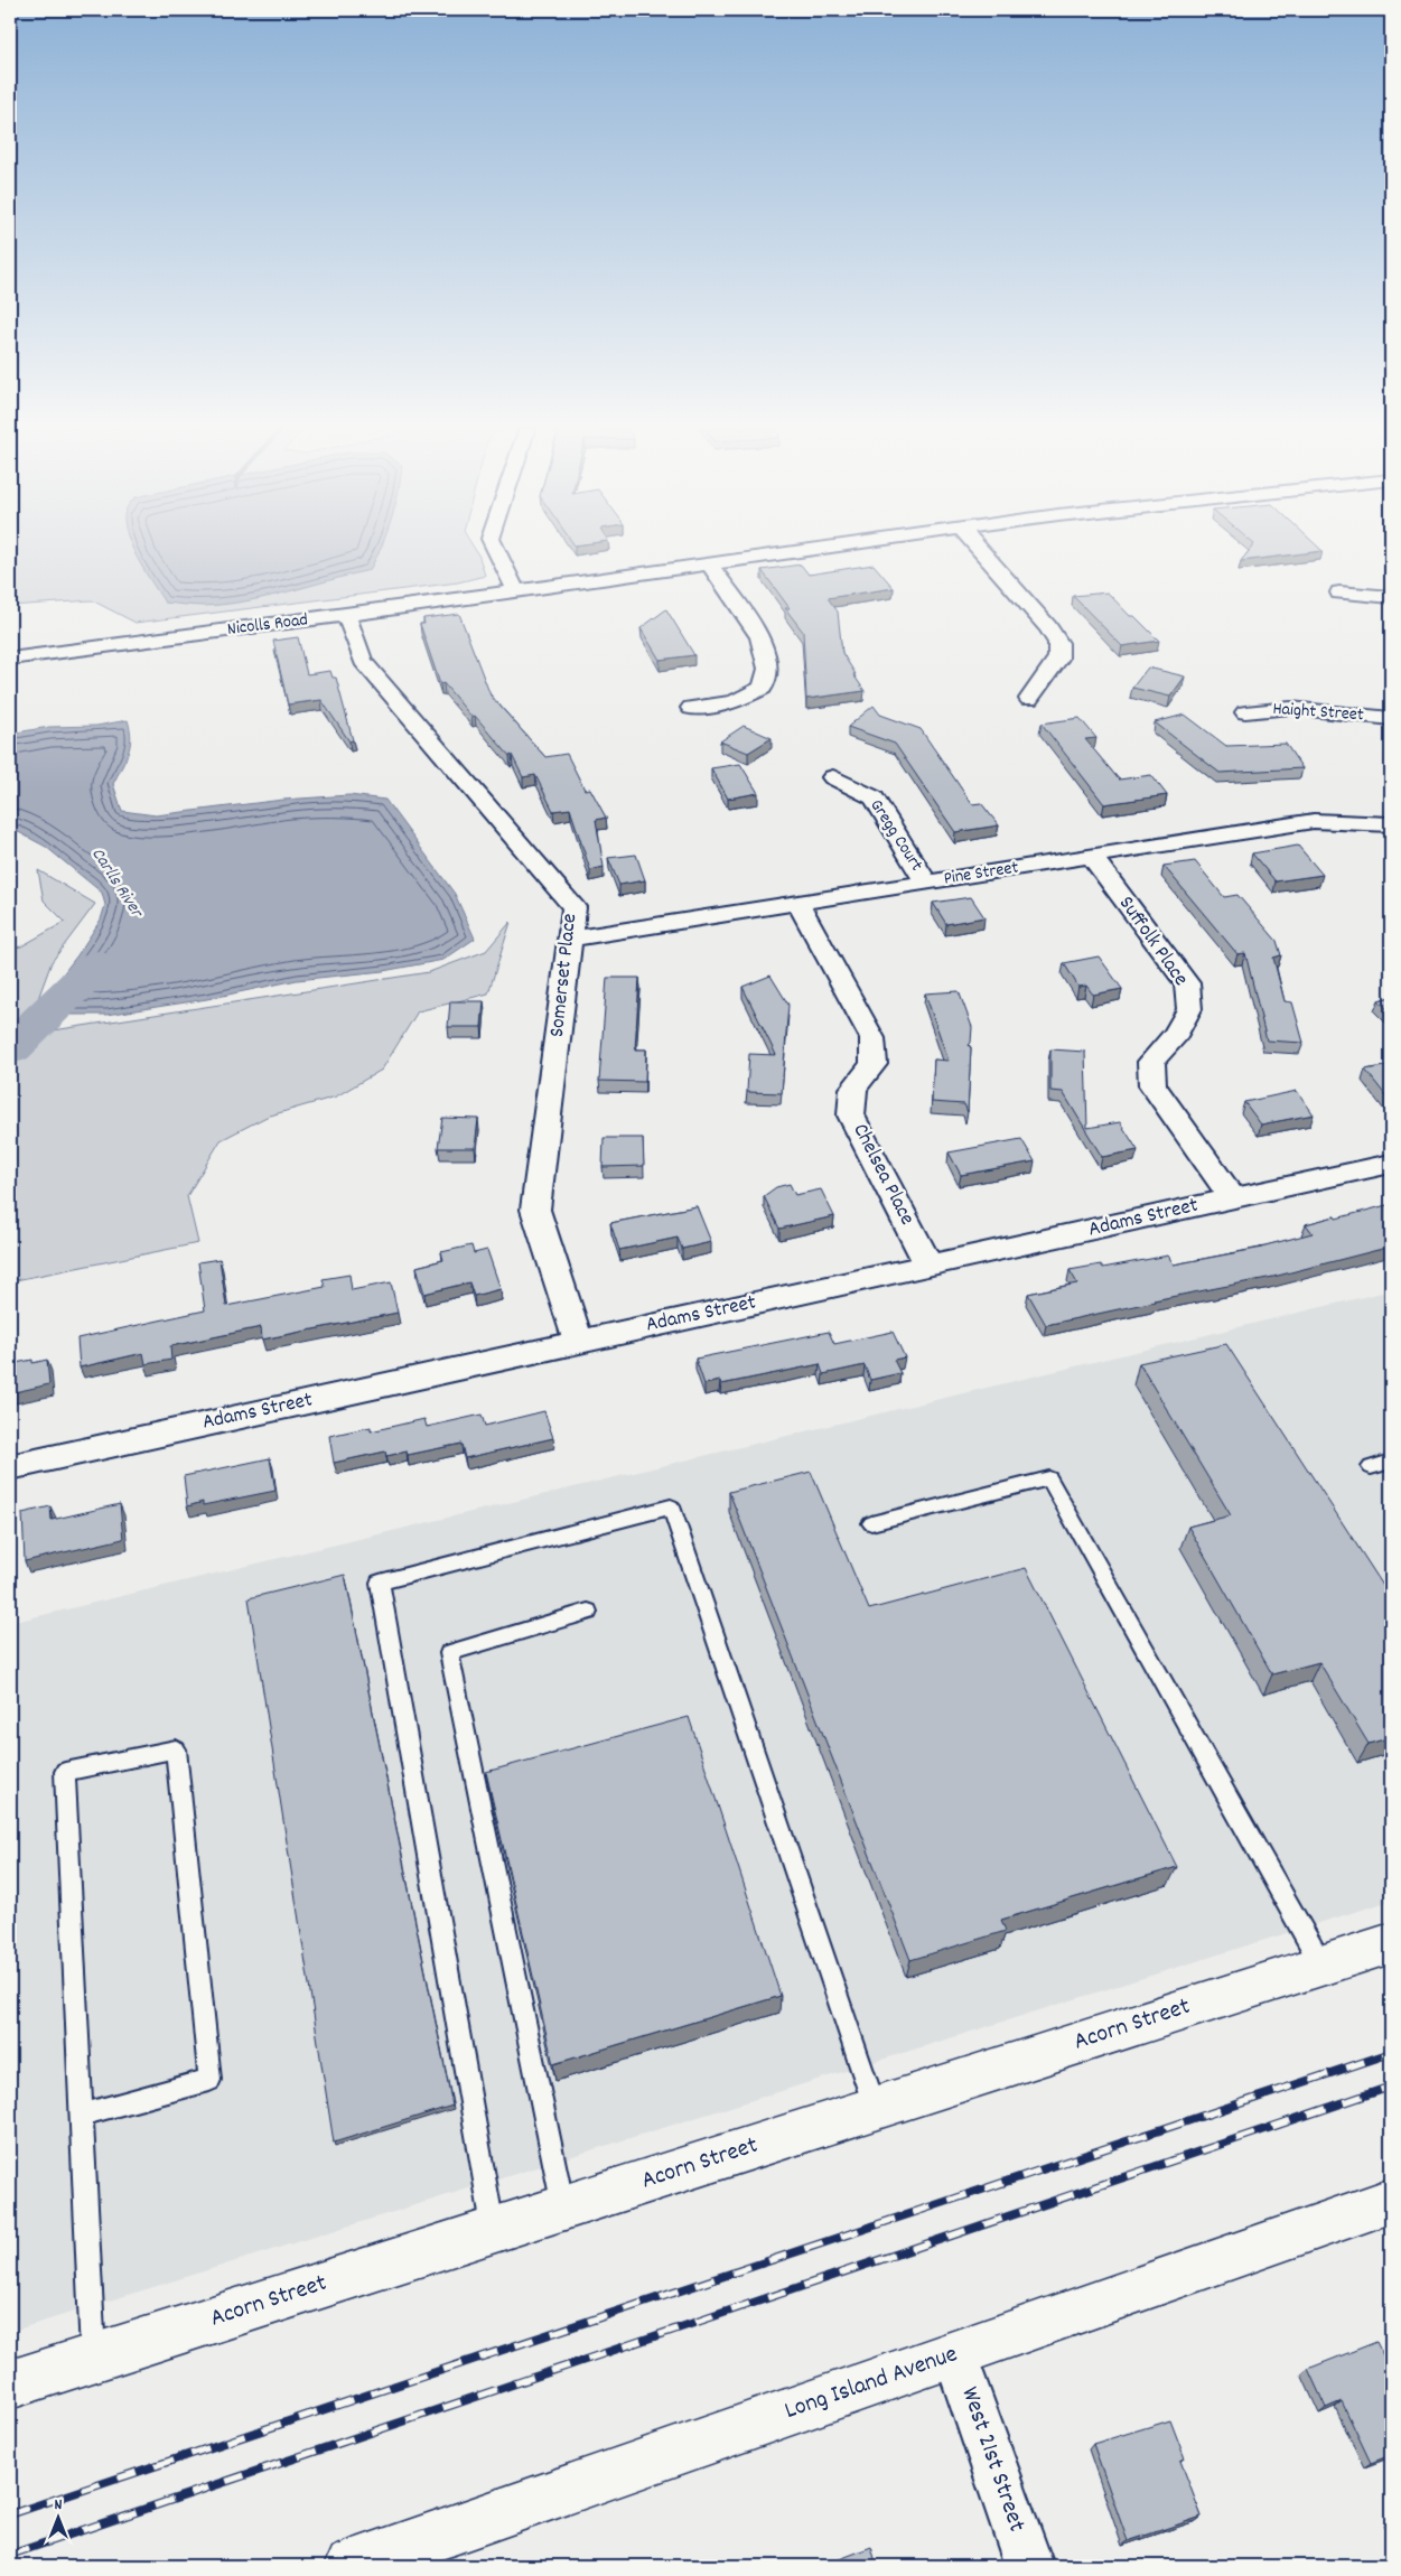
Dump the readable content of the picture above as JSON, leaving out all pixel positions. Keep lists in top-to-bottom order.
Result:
{
  "streets": {
    "street": [
      "Nicolls Road",
      "Haight Street",
      "Gregg Court",
      "Pine Street",
      "Suffolk Place",
      "Somerset Place",
      "Chelsea Place",
      "Adams Street",
      "Acorn Street",
      "Long Island Avenue",
      "West 21st Street"
    ]
  },
  "crossings": [
    ["Nicolls Road", "Somerset Place"],
    ["Gregg Court", "Pine Street"],
    ["Pine Street", "Suffolk Place"],
    ["Pine Street", "Somerset Place"],
    ["Pine Street", "Chelsea Place"],
    ["Suffolk Place", "Adams Street"],
    ["Somerset Place", "Adams Street"],
    ["Chelsea Place", "Adams Street"],
    ["Long Island Avenue", "West 21st Street"]
  ],
  "water": ["Carlls River"],
  "north": "top"
}
